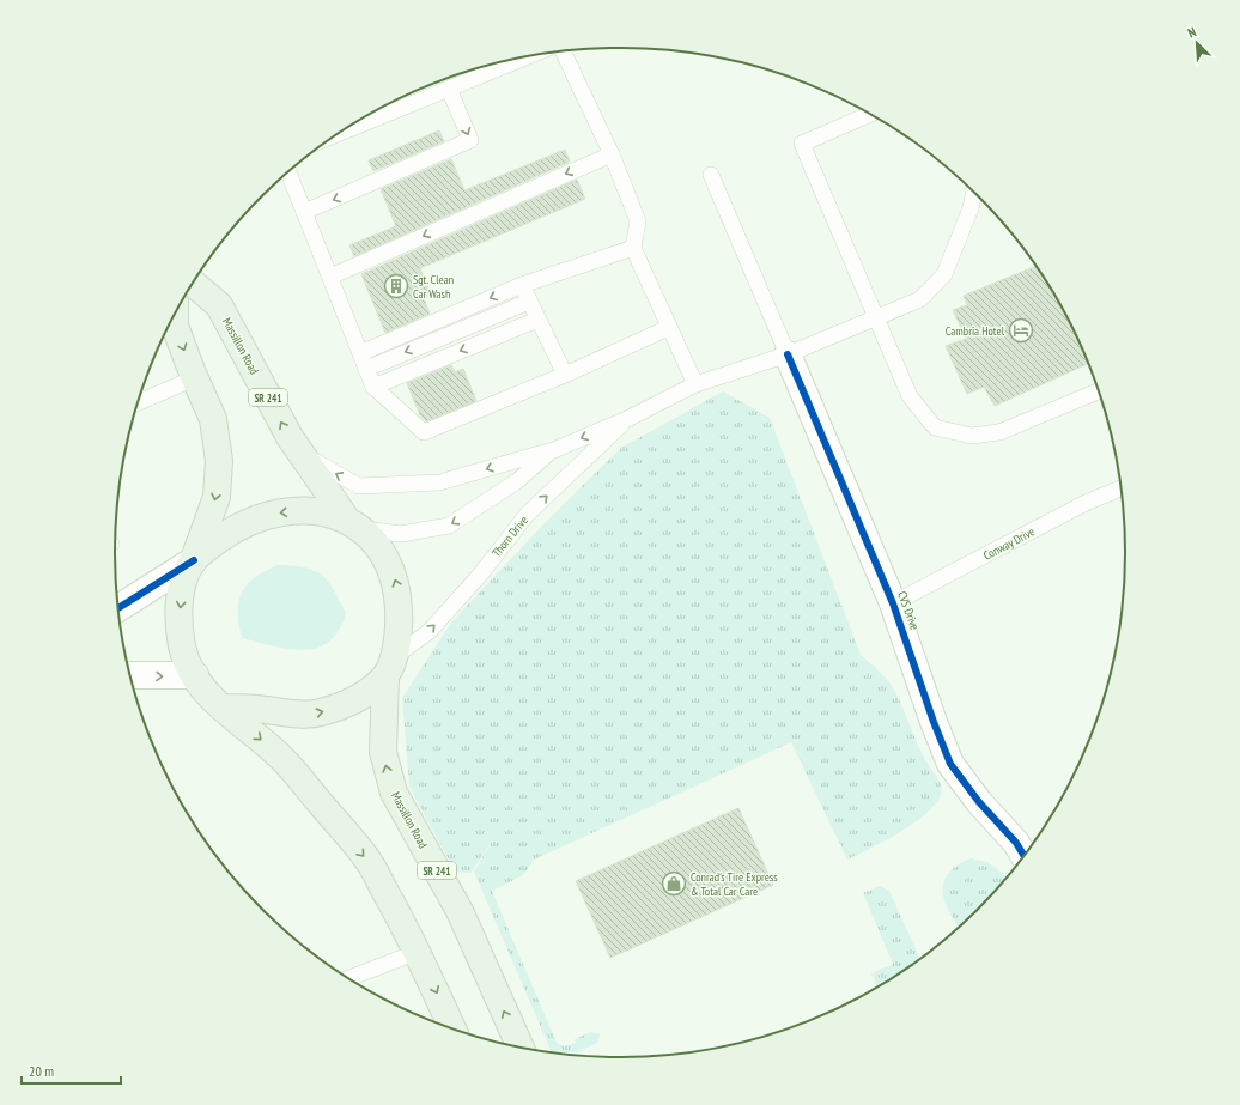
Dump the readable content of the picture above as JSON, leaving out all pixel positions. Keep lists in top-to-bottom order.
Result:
{
  "streets": {
    "main road": ["Massillon Road", "SR 241"],
    "street": ["CVS Drive"],
    "lane": ["Thorn Drive", "Conway Drive"]
  },
  "crossings": [
    ["Massillon Road", "SR 241"],
    ["Massillon Road", "Thorn Drive"],
    ["SR 241", "Thorn Drive"],
    ["Thorn Drive", "CVS Drive"],
    ["Conway Drive", "CVS Drive"]
  ],
  "places": {
    "building": ["Sgt. Clean Car Wash"],
    "hotel": ["Cambria Hotel"],
    "shop": ["Conrad's Tire Express & Total Car Care"]
  },
  "scale_bar": "20 m",
  "north": "top left"
}
